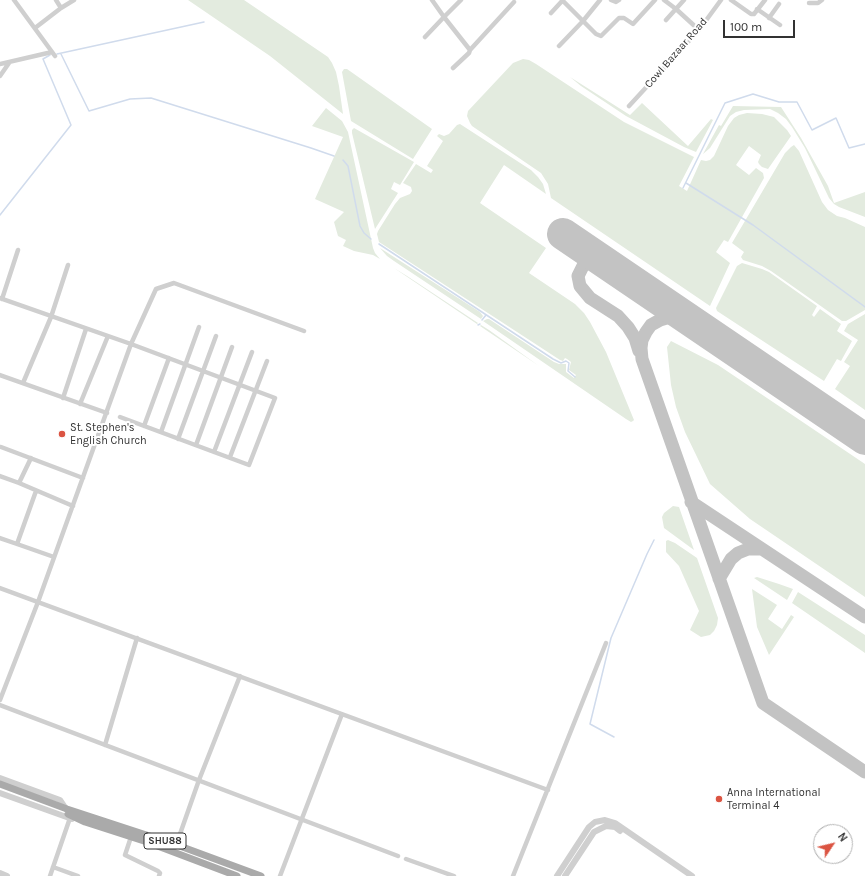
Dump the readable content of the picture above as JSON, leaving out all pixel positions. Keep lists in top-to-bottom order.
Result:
{
  "streets": {
    "main road": ["SHU88"],
    "street": ["Cowl Bazaar Road"]
  },
  "places": ["St. Stephen's English Church", "Anna International Terminal 4"],
  "scale_bar": "100 m",
  "north": "top right"
}
